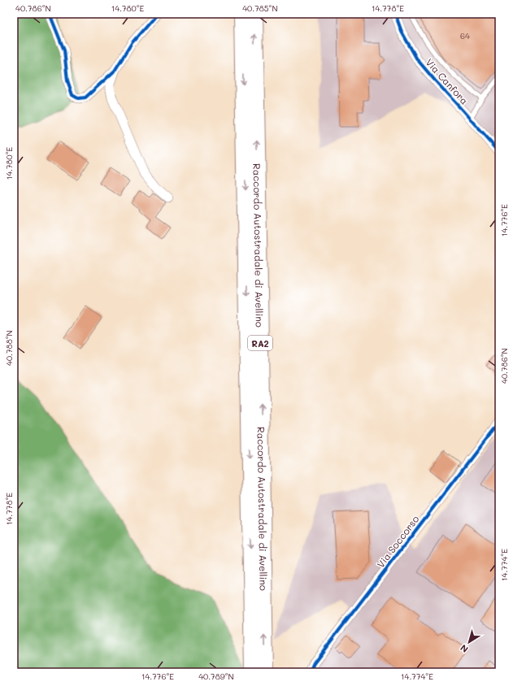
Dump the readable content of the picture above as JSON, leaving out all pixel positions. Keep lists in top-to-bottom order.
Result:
{
  "streets": {
    "highway": ["Raccordo Autostradale di Avellino", "RA2"],
    "street": ["Via Canfora", "Via Soccorso"]
  },
  "house_numbers": ["64"],
  "north": "bottom left",
  "coordinates": [
    "40.786°N",
    "14.780°E",
    "40.785°N",
    "14.778°E",
    "14.776°E",
    "40.788°N",
    "14.774°E",
    "40.789°N"
  ]
}
